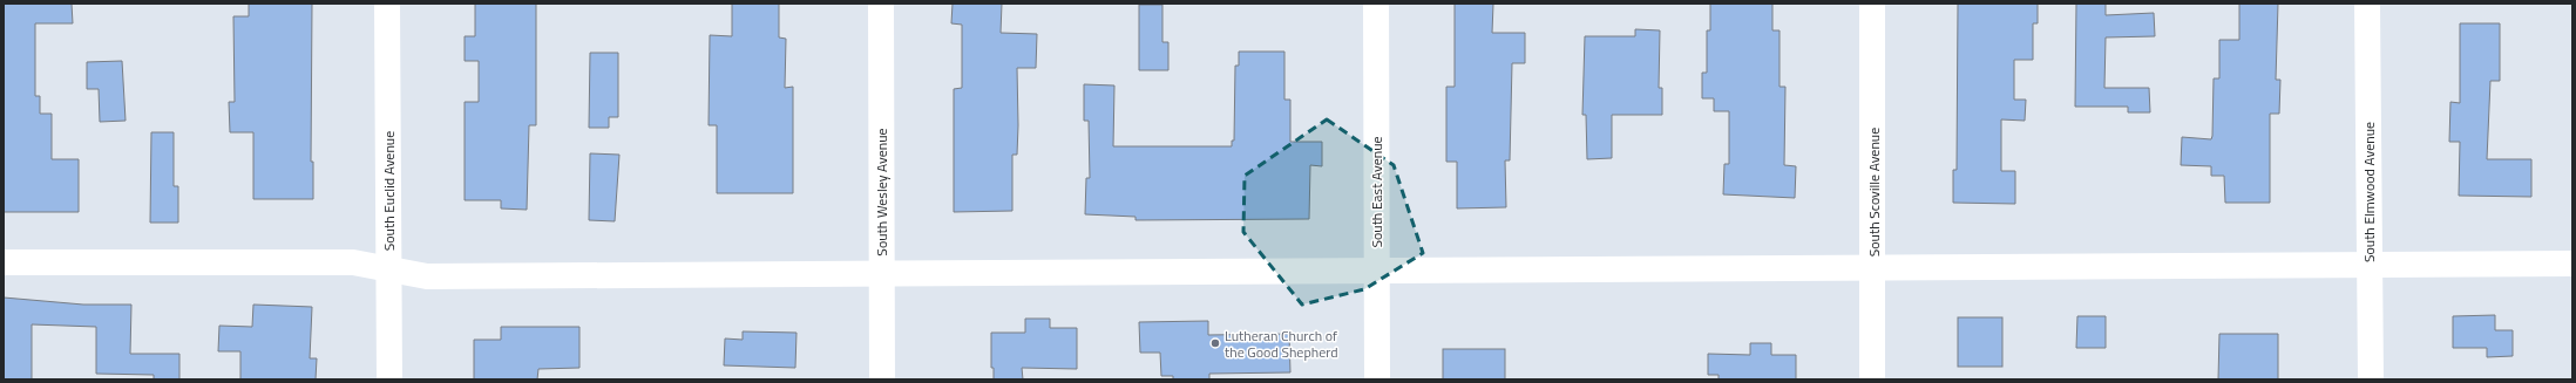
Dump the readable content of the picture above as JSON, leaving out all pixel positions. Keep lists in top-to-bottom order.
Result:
{
  "streets": {
    "street": [
      "South Euclid Avenue",
      "South Wesley Avenue",
      "South East Avenue",
      "South Scoville Avenue",
      "South Elmwood Avenue"
    ]
  },
  "places": ["Lutheran Church of the Good Shepherd"]
}
